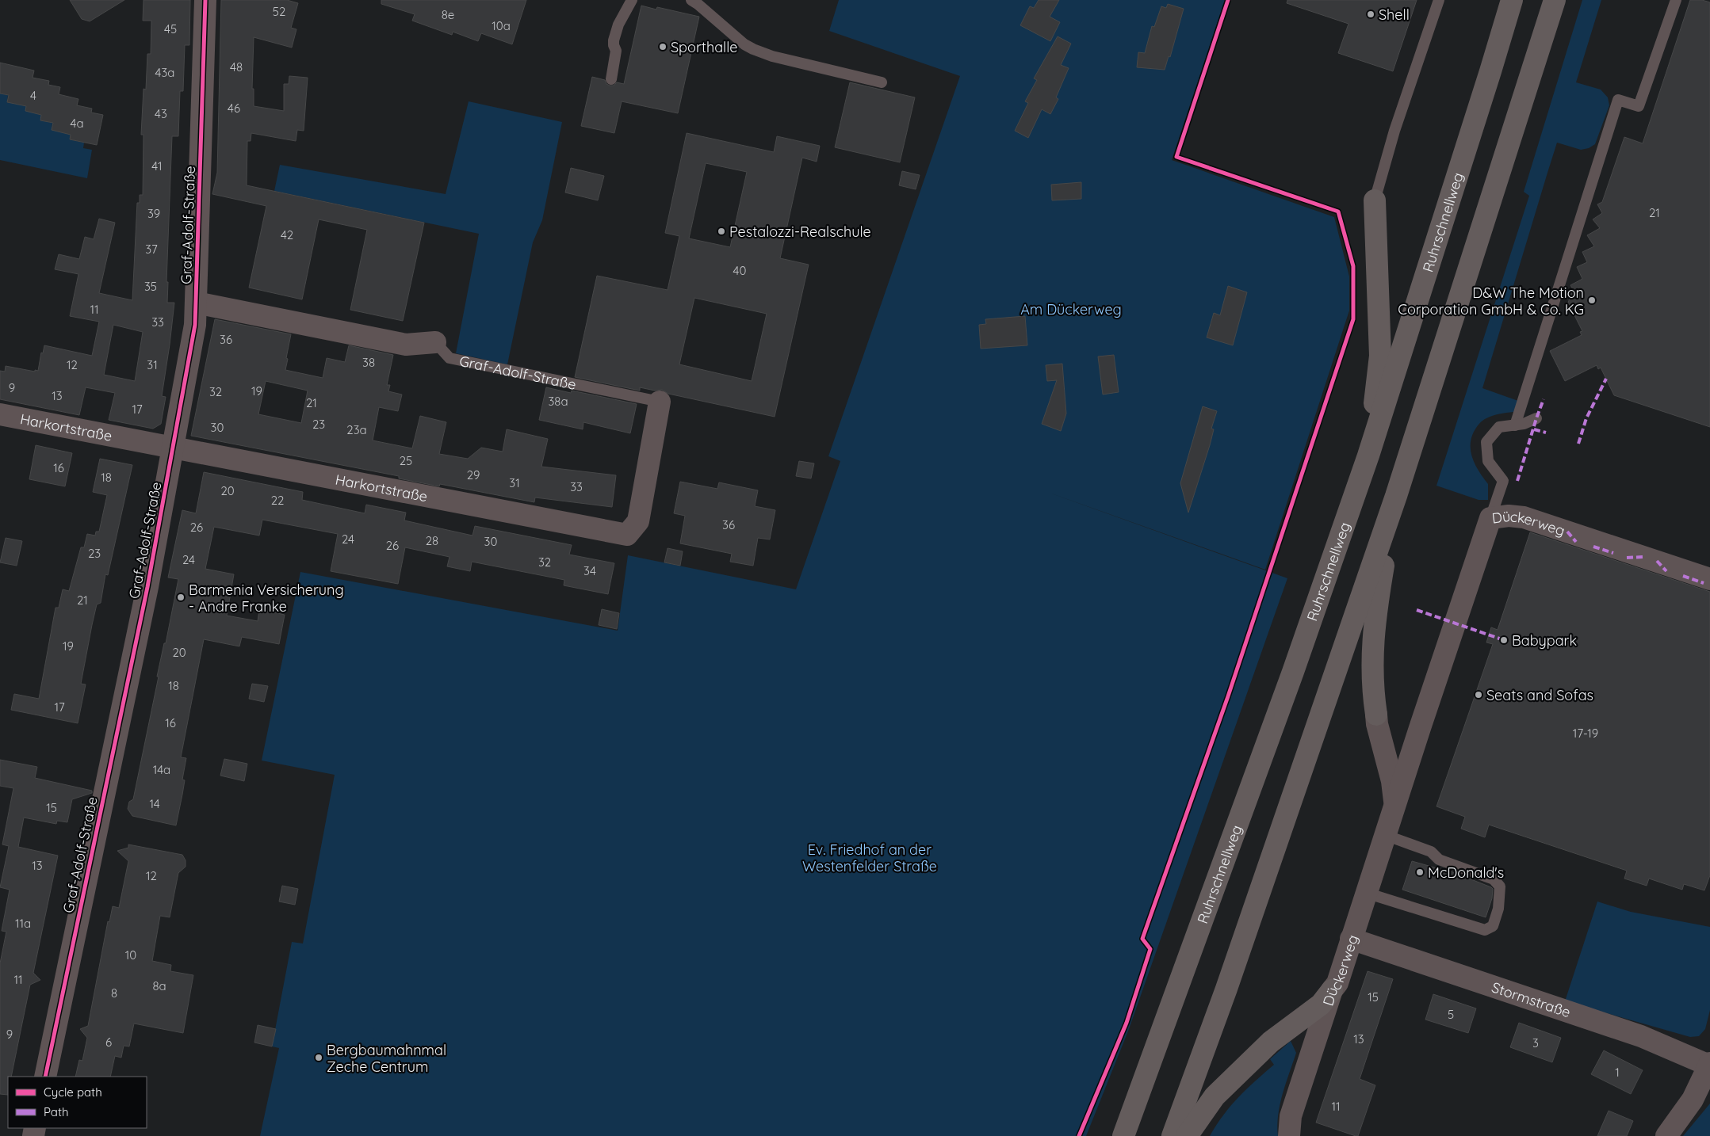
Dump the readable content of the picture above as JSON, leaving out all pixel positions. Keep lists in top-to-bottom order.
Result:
{
  "streets": {
    "highway": ["Ruhrschnellweg"],
    "street": [
      "Graf-Adolf-Straße",
      "Harkortstraße",
      "Dückerweg",
      "Stormstraße"
    ]
  },
  "crossings": [
    ["Graf-Adolf-Straße", "Harkortstraße"],
    ["Dückerweg", "Stormstraße"]
  ],
  "parks": ["Am Dückerweg", "Ev. Friedhof an der Westenfelder Straße"],
  "places": [
    "Shell",
    "Sporthalle",
    "Pestalozzi-Realschule",
    "D&W The Motion Corporation GmbH & Co. KG",
    "Barmenia Versicherung - Andre Franke",
    "Babypark",
    "Seats and Sofas",
    "McDonald's",
    "Bergbaumahnmal Zeche Centrum"
  ],
  "house_numbers": [
    "52",
    "8e",
    "10a",
    "45",
    "48",
    "43a",
    "4",
    "46",
    "43",
    "4a",
    "41",
    "21",
    "39",
    "42",
    "37",
    "40",
    "35",
    "11",
    "33",
    "36",
    "38",
    "12",
    "31",
    "9",
    "19",
    "32",
    "13",
    "38a",
    "21",
    "17",
    "23",
    "30",
    "23a",
    "25",
    "16",
    "29",
    "18",
    "31",
    "33",
    "20",
    "22",
    "36",
    "26",
    "24",
    "28",
    "30",
    "26",
    "23",
    "24",
    "32",
    "34",
    "21",
    "19",
    "20",
    "18",
    "17",
    "16",
    "17-19",
    "14a",
    "14",
    "15",
    "13",
    "12",
    "11a",
    "10",
    "11",
    "8a",
    "8",
    "15",
    "5",
    "9",
    "13",
    "6",
    "3",
    "1",
    "11"
  ],
  "legend": ["Cycle path", "Path"]
}
